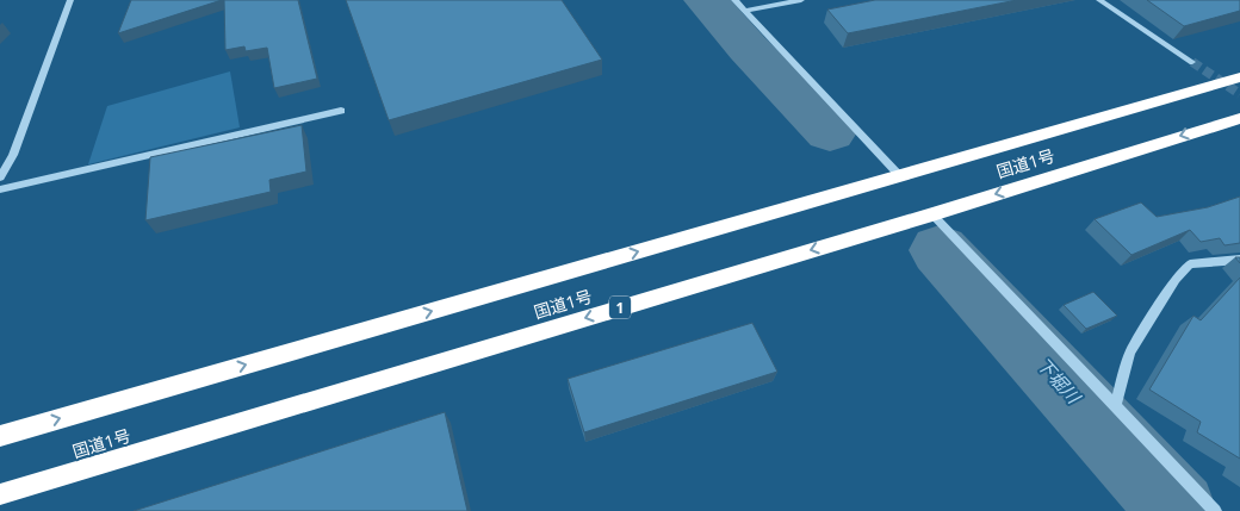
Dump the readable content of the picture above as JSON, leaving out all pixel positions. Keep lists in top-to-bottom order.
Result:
{
  "streets": {
    "highway": ["国道1号", "1"]
  },
  "water": ["下堀川"]
}
